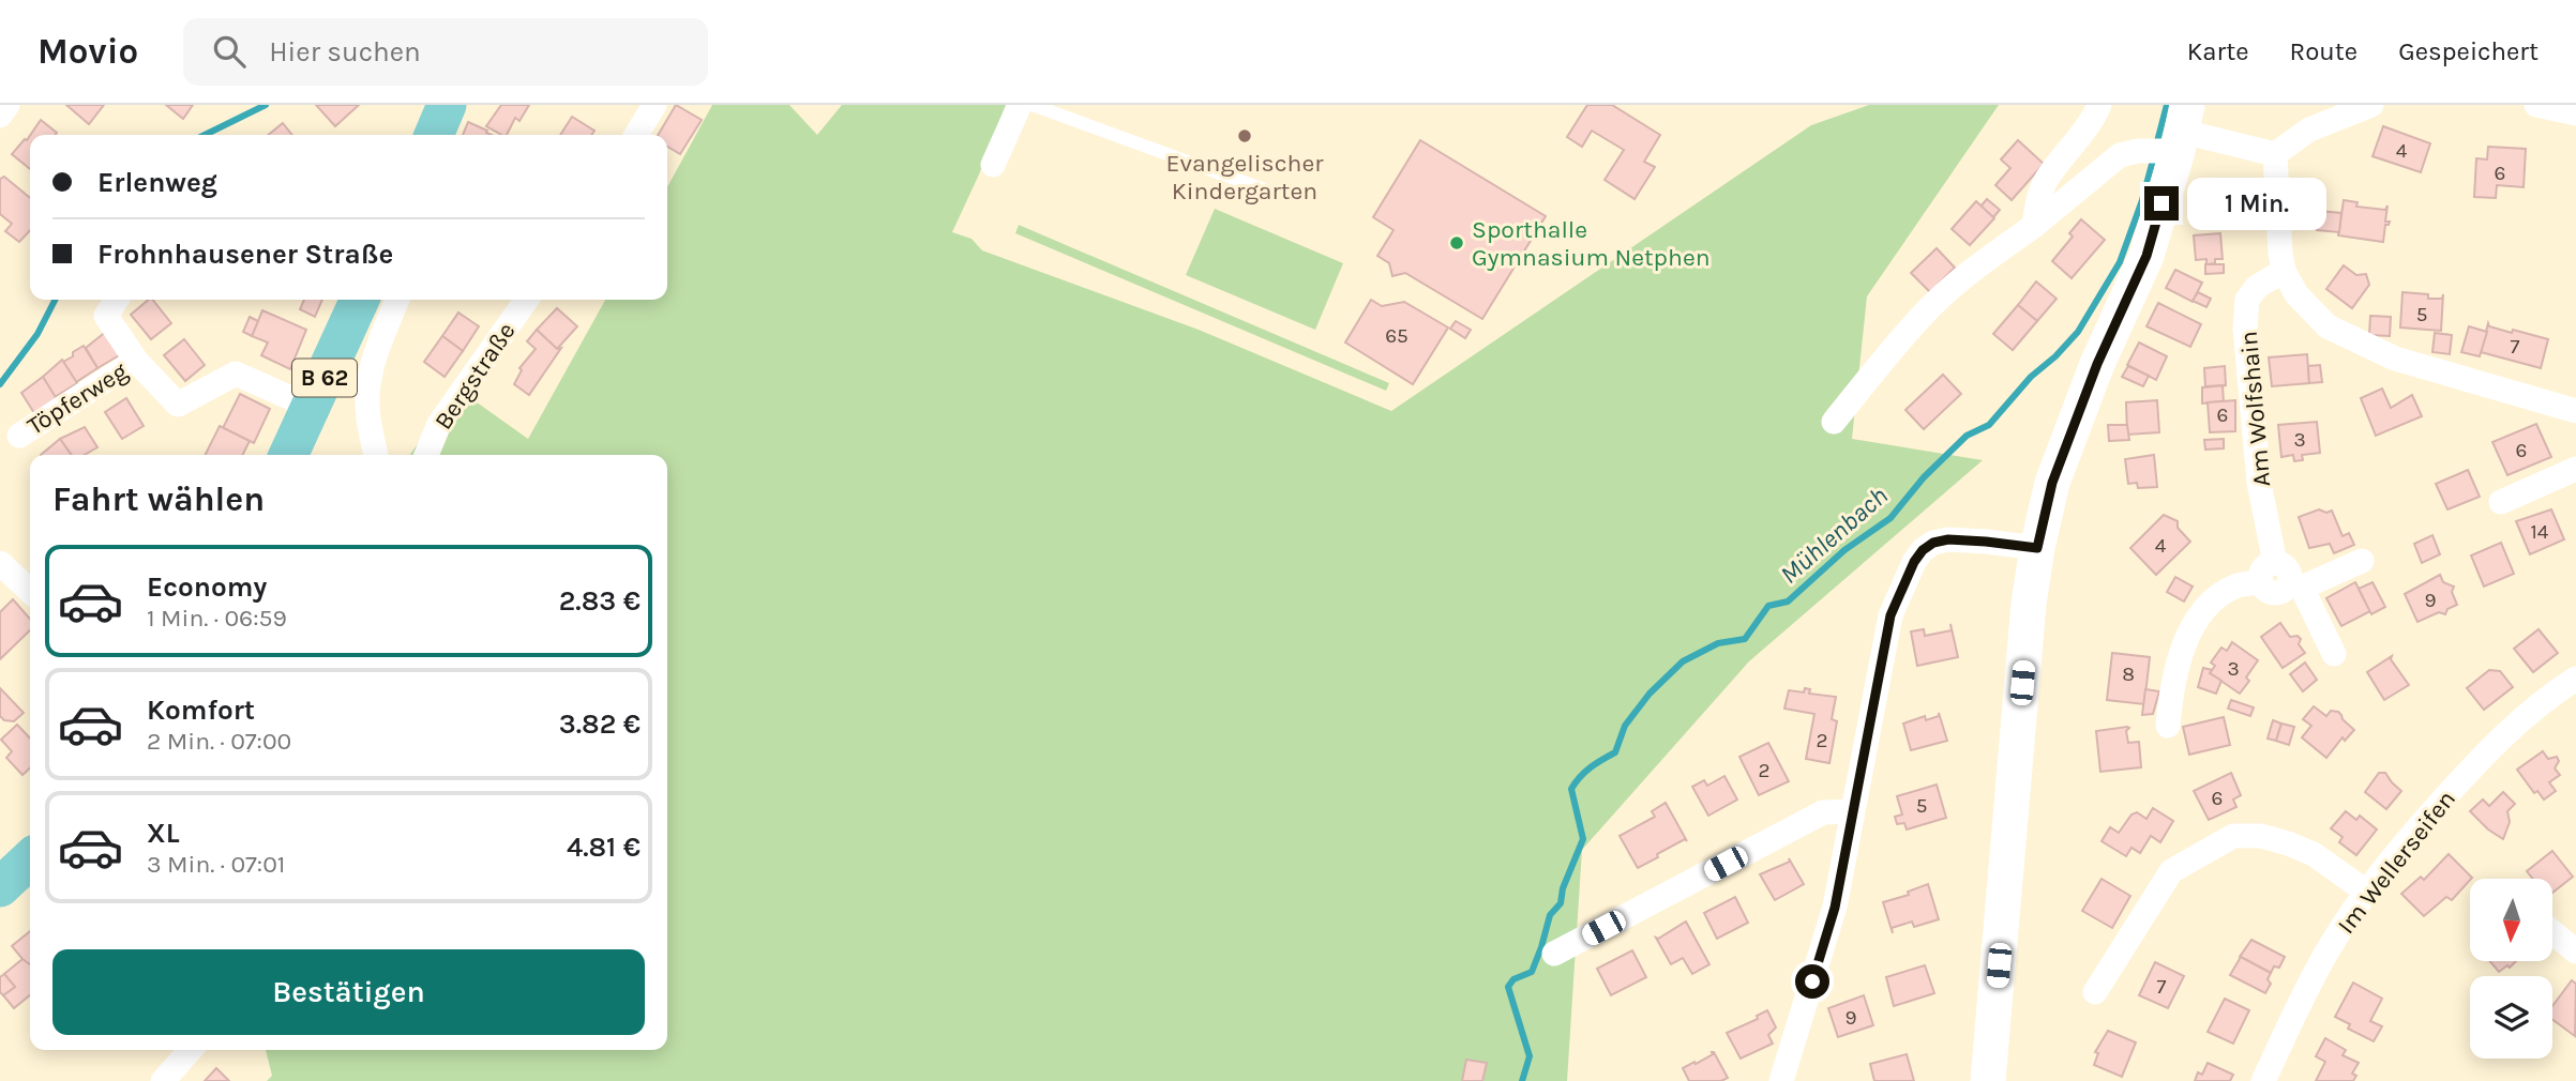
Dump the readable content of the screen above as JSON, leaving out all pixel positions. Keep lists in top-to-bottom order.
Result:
{
  "streets": {
    "main road": ["B 62"],
    "street": [
      "Bergstraße",
      "Töpferweg",
      "Am Wolfshain",
      "Im Wellerseifen"
    ]
  },
  "crossings": [
    ["B 62", "Töpferweg"]
  ],
  "water": ["Mühlenbach"],
  "places": ["Evangelischer Kindergarten", "Sporthalle Gymnasium Netphen"],
  "house_numbers": [
    "4",
    "6",
    "5",
    "65",
    "7",
    "6",
    "3",
    "6",
    "14",
    "4",
    "9",
    "3",
    "8",
    "2",
    "2",
    "6",
    "5",
    "7",
    "9"
  ],
  "north": "bottom",
  "page": {
    "header": "Movio",
    "search": "Hier suchen",
    "nav": ["Karte", "Route", "Gespeichert"],
    "banner": ["Erlenweg", "Frohnhausener Straße"],
    "bubble": "1 Min.",
    "heading": "Fahrt wählen",
    "list": [
      {
        "name": "Economy",
        "note": "1 Min. · 06:59",
        "value": "2.83 €"
      },
      {
        "name": "Komfort",
        "note": "2 Min. · 07:00",
        "value": "3.82 €"
      },
      {
        "name": "XL",
        "note": "3 Min. · 07:01",
        "value": "4.81 €"
      }
    ],
    "buttons": "Bestätigen"
  }
}
